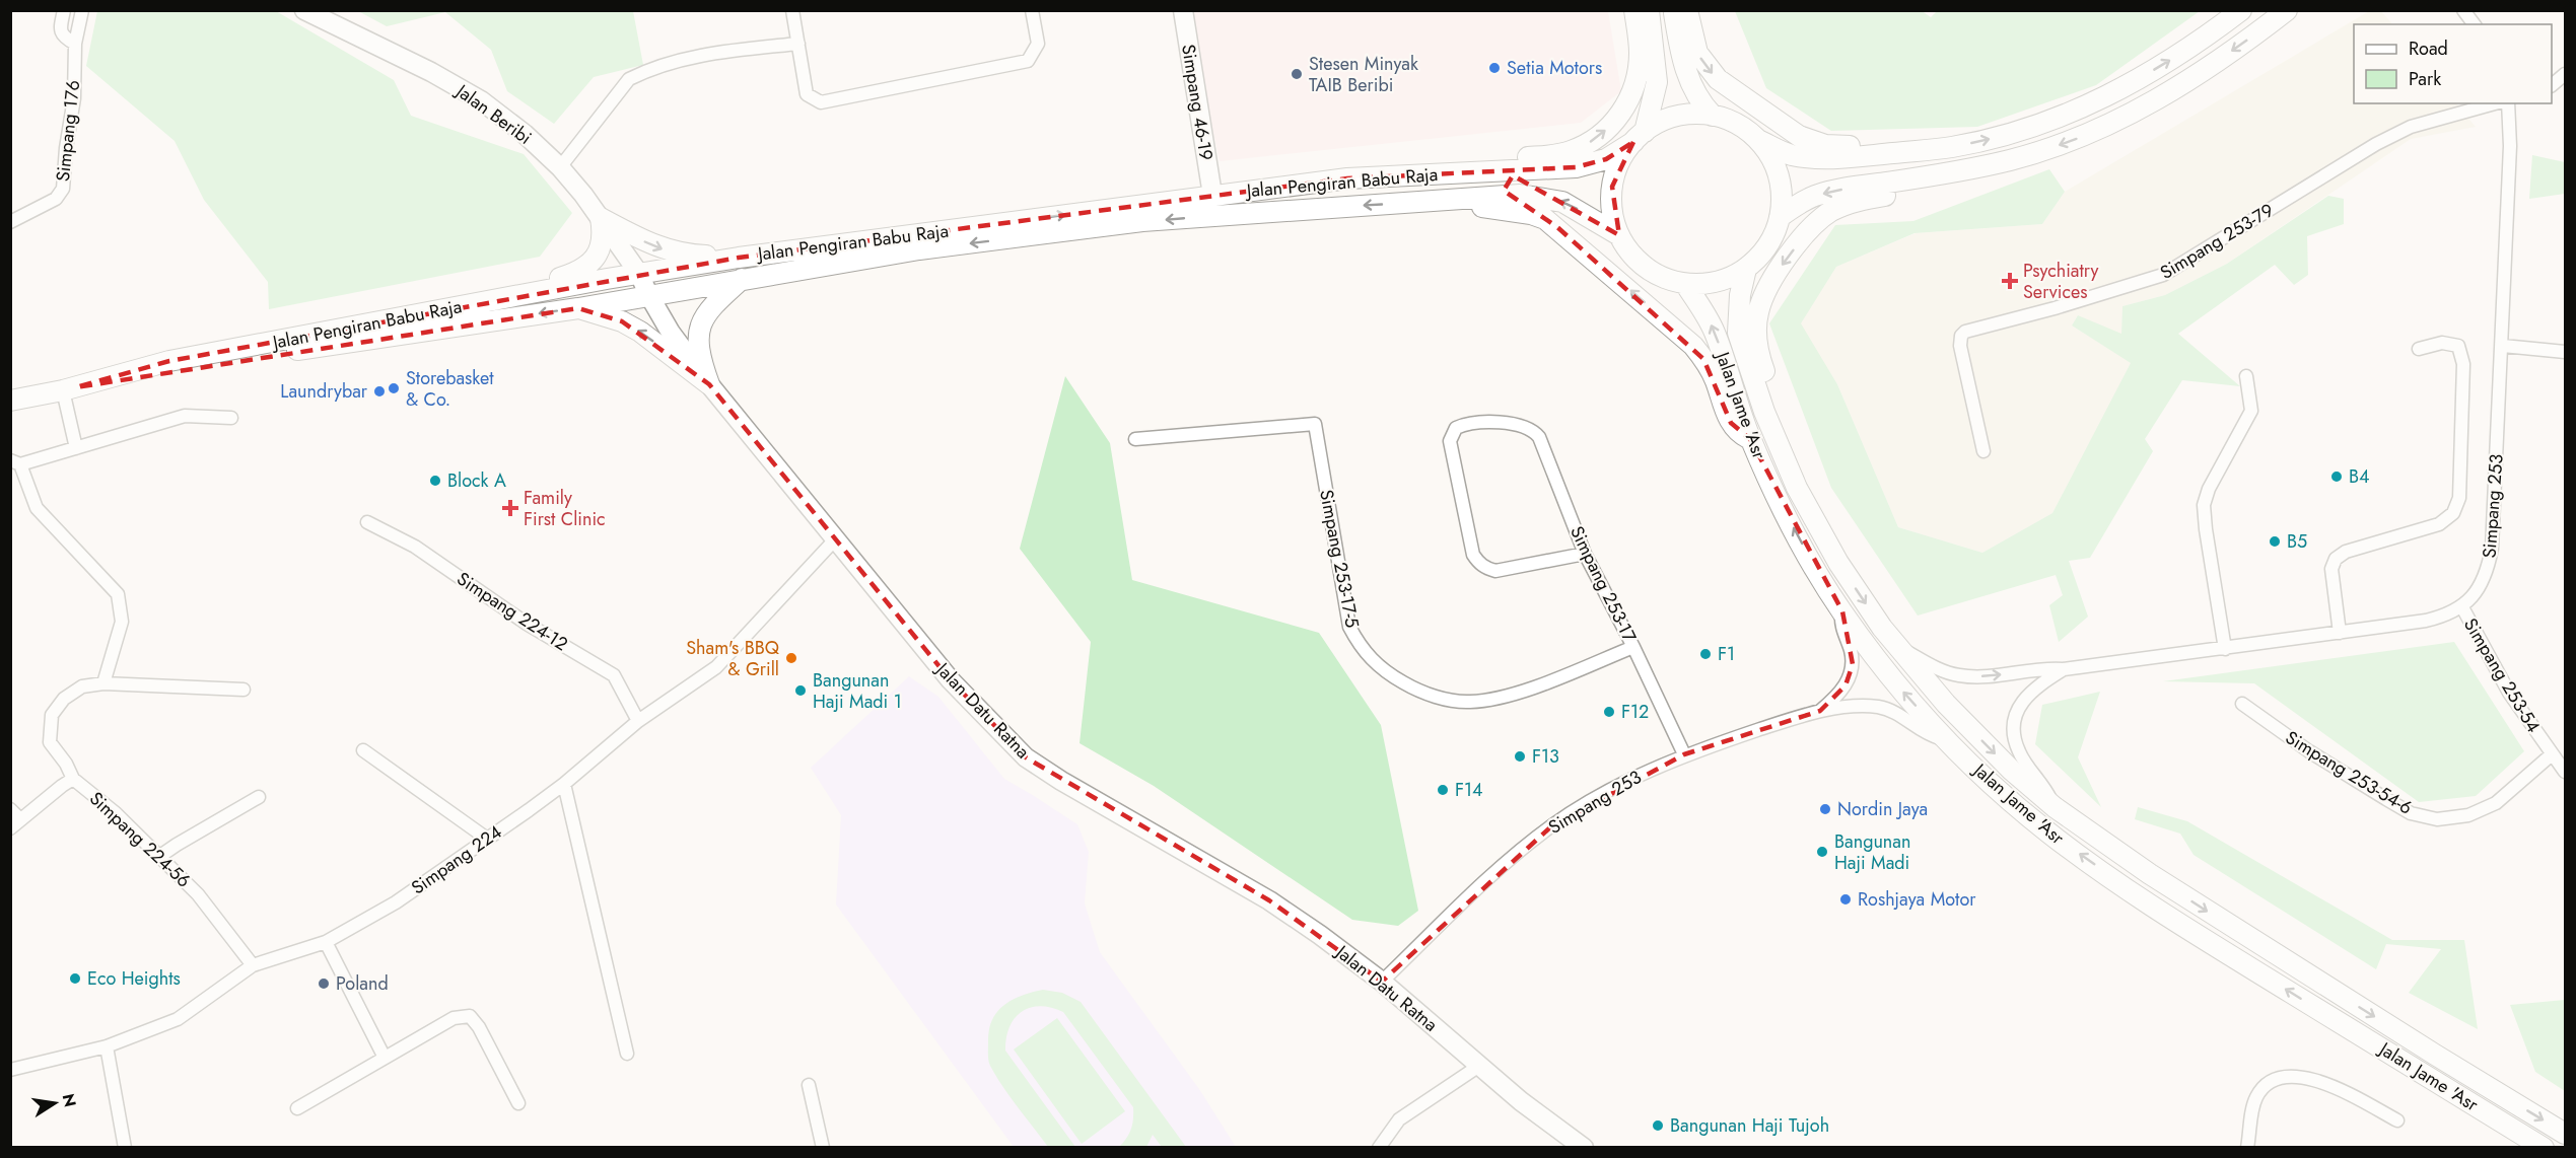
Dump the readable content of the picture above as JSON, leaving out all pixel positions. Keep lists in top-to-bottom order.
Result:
{
  "streets": {
    "main road": [
      "Simpang 46-19",
      "Jalan Beribi",
      "Jalan Pengiran Babu Raja",
      "Jalan Jame 'Asr",
      "Jalan Datu Ratna"
    ],
    "street": [
      "Simpang 176",
      "Simpang 253-79",
      "Simpang 253",
      "Simpang 253-17-5",
      "Simpang 253-17",
      "Simpang 224-12",
      "Simpang 253-54",
      "Simpang 253-54-6",
      "Simpang 224-56",
      "Simpang 224"
    ]
  },
  "crossings": [
    ["Simpang 46-19", "Jalan Pengiran Babu Raja"],
    ["Jalan Beribi", "Jalan Pengiran Babu Raja"],
    ["Jalan Beribi", "Jalan Datu Ratna"],
    ["Jalan Pengiran Babu Raja", "Jalan Jame 'Asr"],
    ["Jalan Pengiran Babu Raja", "Jalan Datu Ratna"],
    ["Jalan Jame 'Asr", "Simpang 253"],
    ["Simpang 253", "Simpang 253-17"],
    ["Simpang 253", "Simpang 253-54"],
    ["Simpang 253", "Jalan Datu Ratna"],
    ["Simpang 253-17-5", "Simpang 253-17"],
    ["Simpang 224-12", "Simpang 224"],
    ["Simpang 253-54", "Simpang 253-54-6"],
    ["Jalan Datu Ratna", "Simpang 224"],
    ["Simpang 224-56", "Simpang 224"]
  ],
  "places": {
    "other": [
      "Setia Motors",
      "Stesen Minyak TAIB Beribi",
      "Storebasket & Co.",
      "Laundrybar",
      "B4",
      "Block A",
      "B5",
      "F1",
      "Sham's BBQ & Grill",
      "Bangunan Haji Madi 1",
      "F12",
      "F13",
      "F14",
      "Nordin Jaya",
      "Bangunan Haji Madi",
      "Roshjaya Motor",
      "Eco Heights",
      "Poland",
      "Bangunan Haji Tujoh"
    ],
    "health": ["Psychiatry Services", "Family First Clinic"]
  },
  "legend": ["Road", "Park"],
  "north": "right"
}
